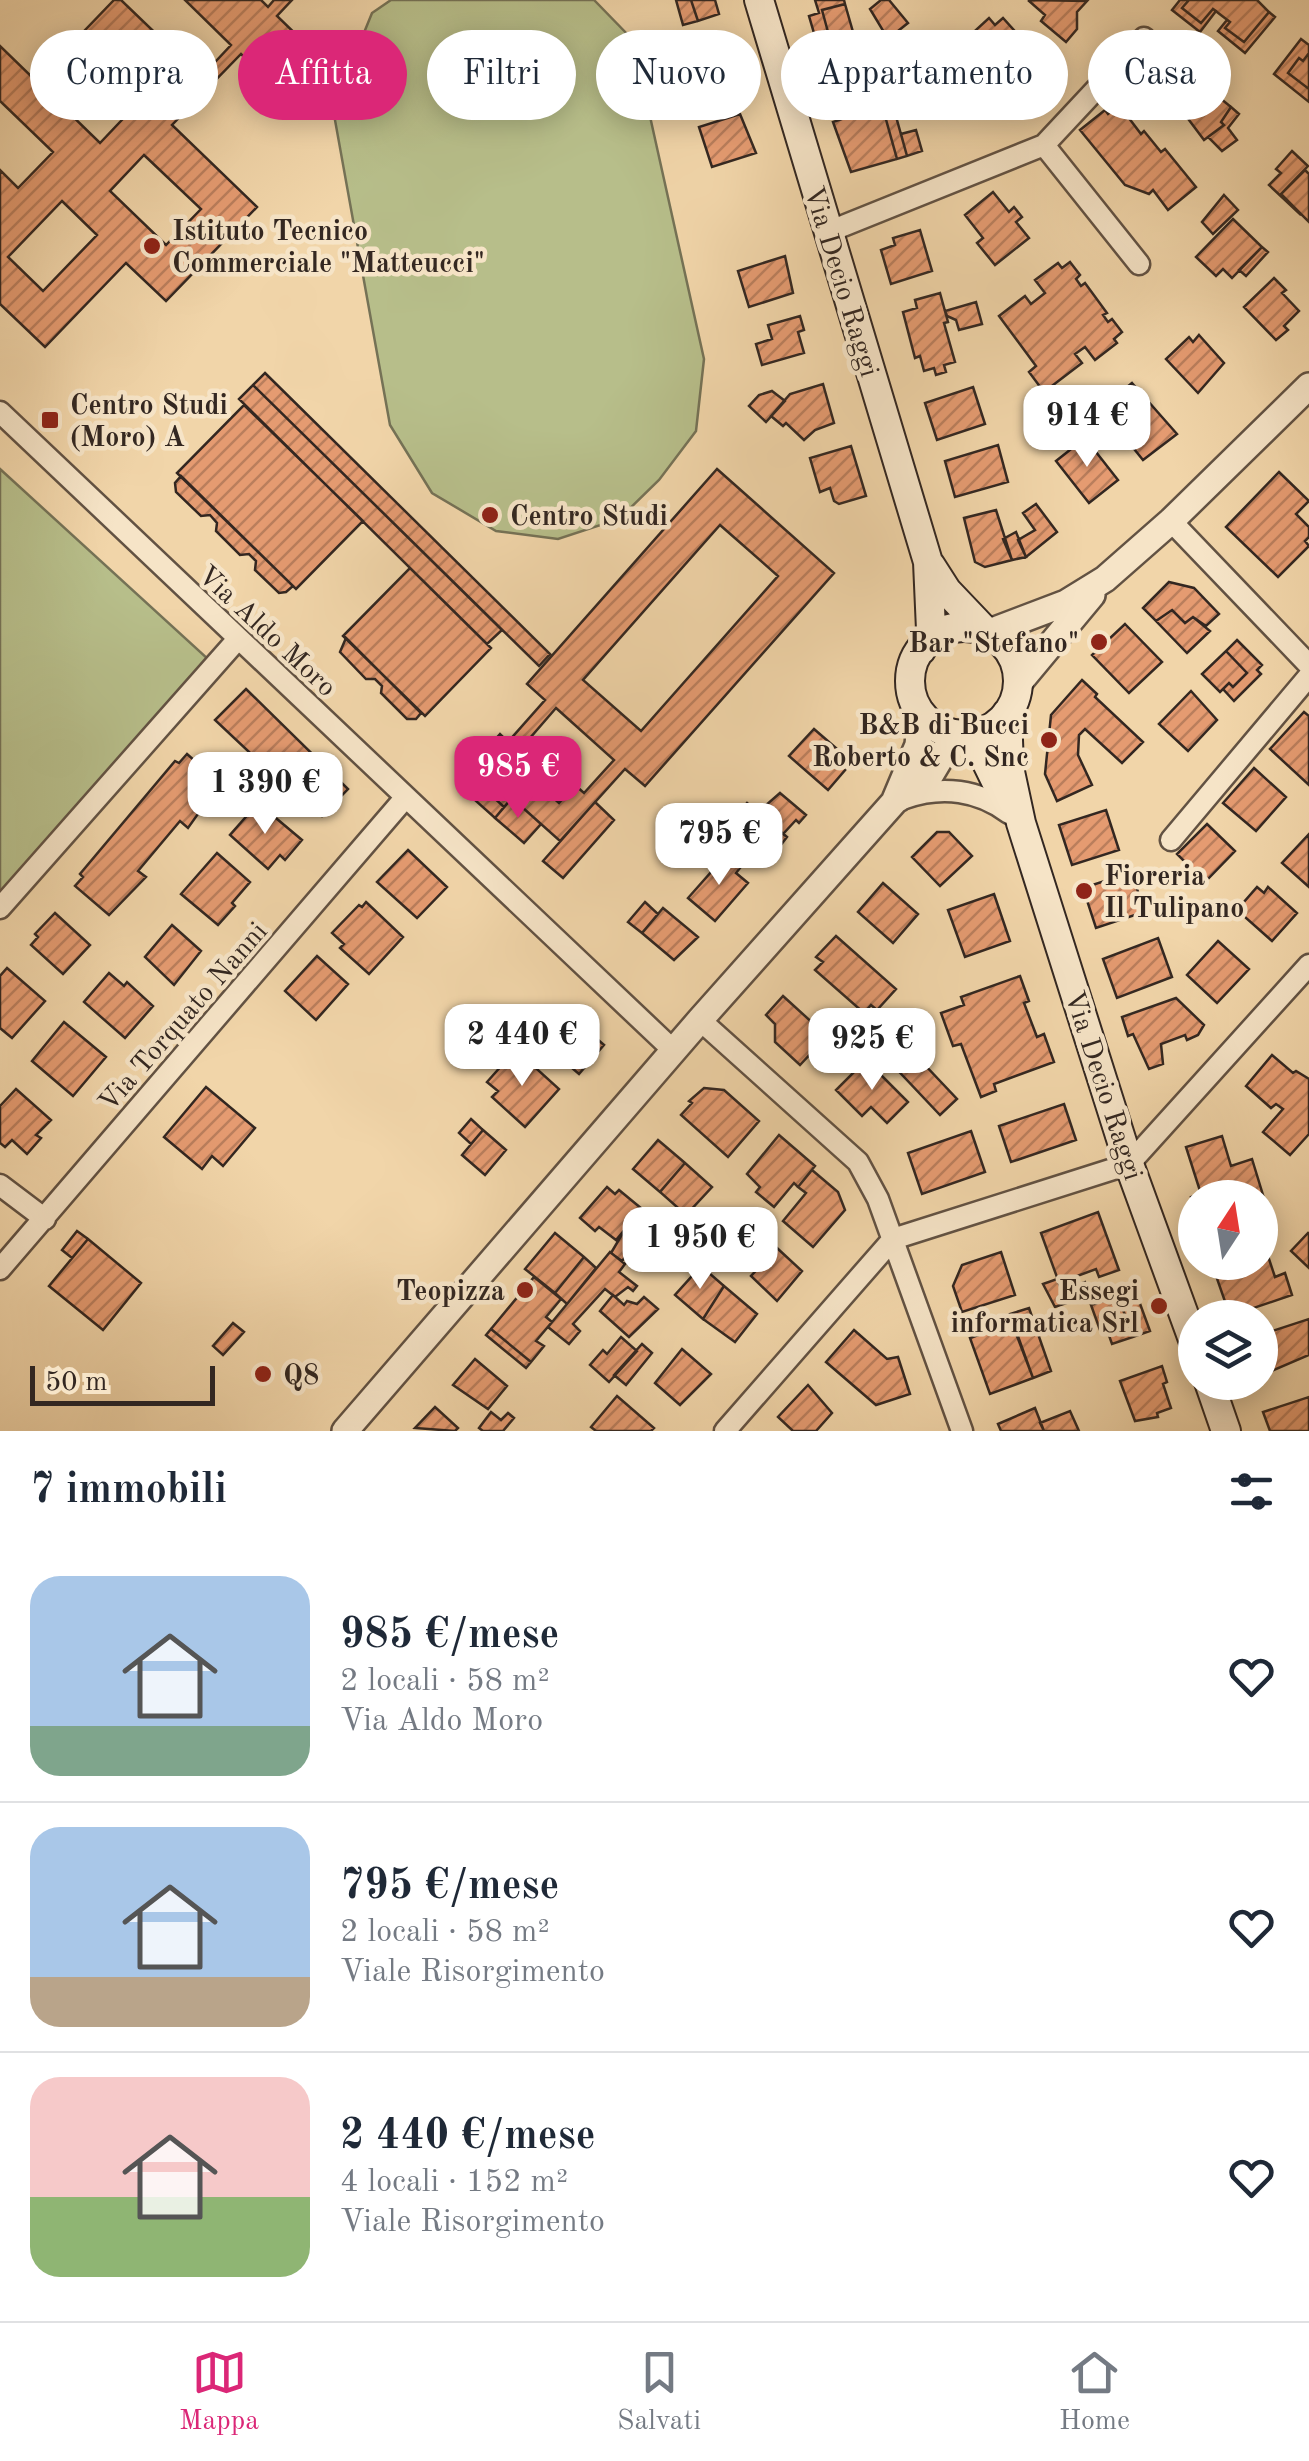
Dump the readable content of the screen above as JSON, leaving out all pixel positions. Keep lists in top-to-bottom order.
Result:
{
  "streets": {
    "main road": ["Via Decio Raggi"],
    "street": ["Via Aldo Moro", "Via Torquato Nanni"]
  },
  "crossings": [
    ["Via Aldo Moro", "Via Torquato Nanni"]
  ],
  "places": {
    "other": [
      "Istituto Tecnico Commerciale \"Matteucci\"",
      "Centro Studi",
      "Bar \"Stefano\"",
      "B&B di Bucci Roberto & C. Snc",
      "Fioreria Il Tulipano",
      "Teopizza",
      "Essegi informatica Srl",
      "Q8"
    ],
    "transit": ["Centro Studi (Moro) A"]
  },
  "scale_bar": "50 m",
  "north": "top",
  "page": {
    "chip": [
      "Compra",
      "Affitta",
      "Filtri",
      "Nuovo",
      "Appartamento",
      "Casa"
    ],
    "price": [
      "914 €",
      "985 €",
      "1 390 €",
      "795 €",
      "2 440 €",
      "925 €",
      "1 950 €"
    ],
    "scale": "50 m",
    "heading": "7 immobili",
    "list": [
      {
        "name": "985 €/mese",
        "note": "2 locali · 58 m² · Via Aldo Moro"
      },
      {
        "name": "795 €/mese",
        "note": "2 locali · 58 m² · Viale Risorgimento"
      },
      {
        "name": "2 440 €/mese",
        "note": "4 locali · 152 m² · Viale Risorgimento"
      }
    ],
    "tabs": ["Mappa", "Salvati", "Home"]
  }
}
